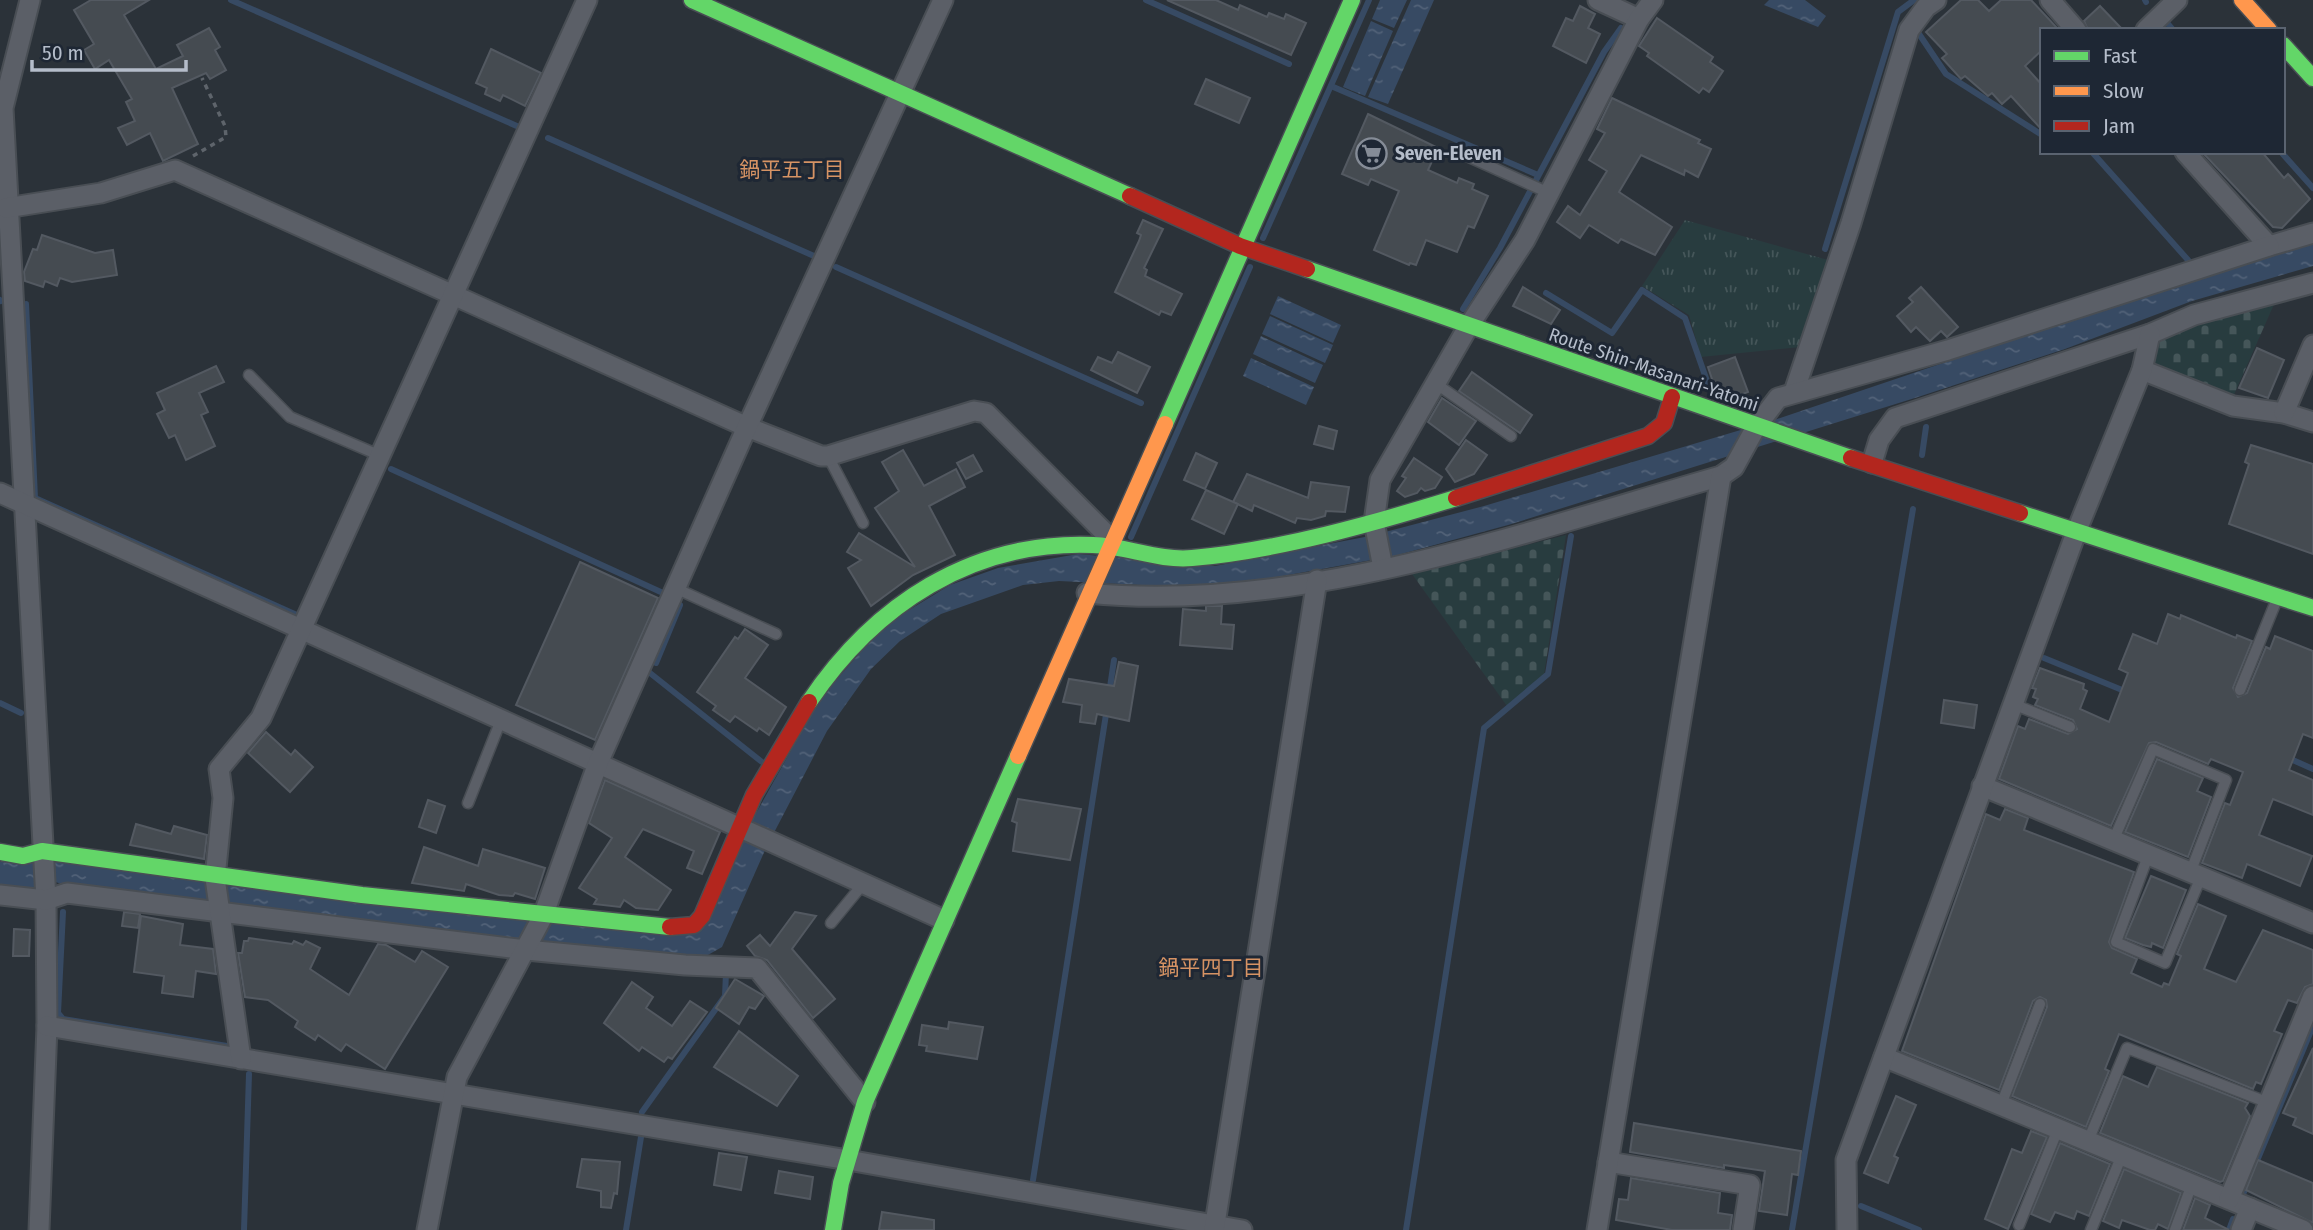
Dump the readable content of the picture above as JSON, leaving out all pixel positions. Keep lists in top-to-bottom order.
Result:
{
  "streets": {
    "street": ["Route Shin-Masanari-Yatomi"]
  },
  "districts": ["鍋平五丁目", "鍋平四丁目"],
  "places": {
    "supermarket": ["Seven-Eleven"]
  },
  "legend": ["Fast", "Slow", "Jam"],
  "scale_bar": "50 m"
}
